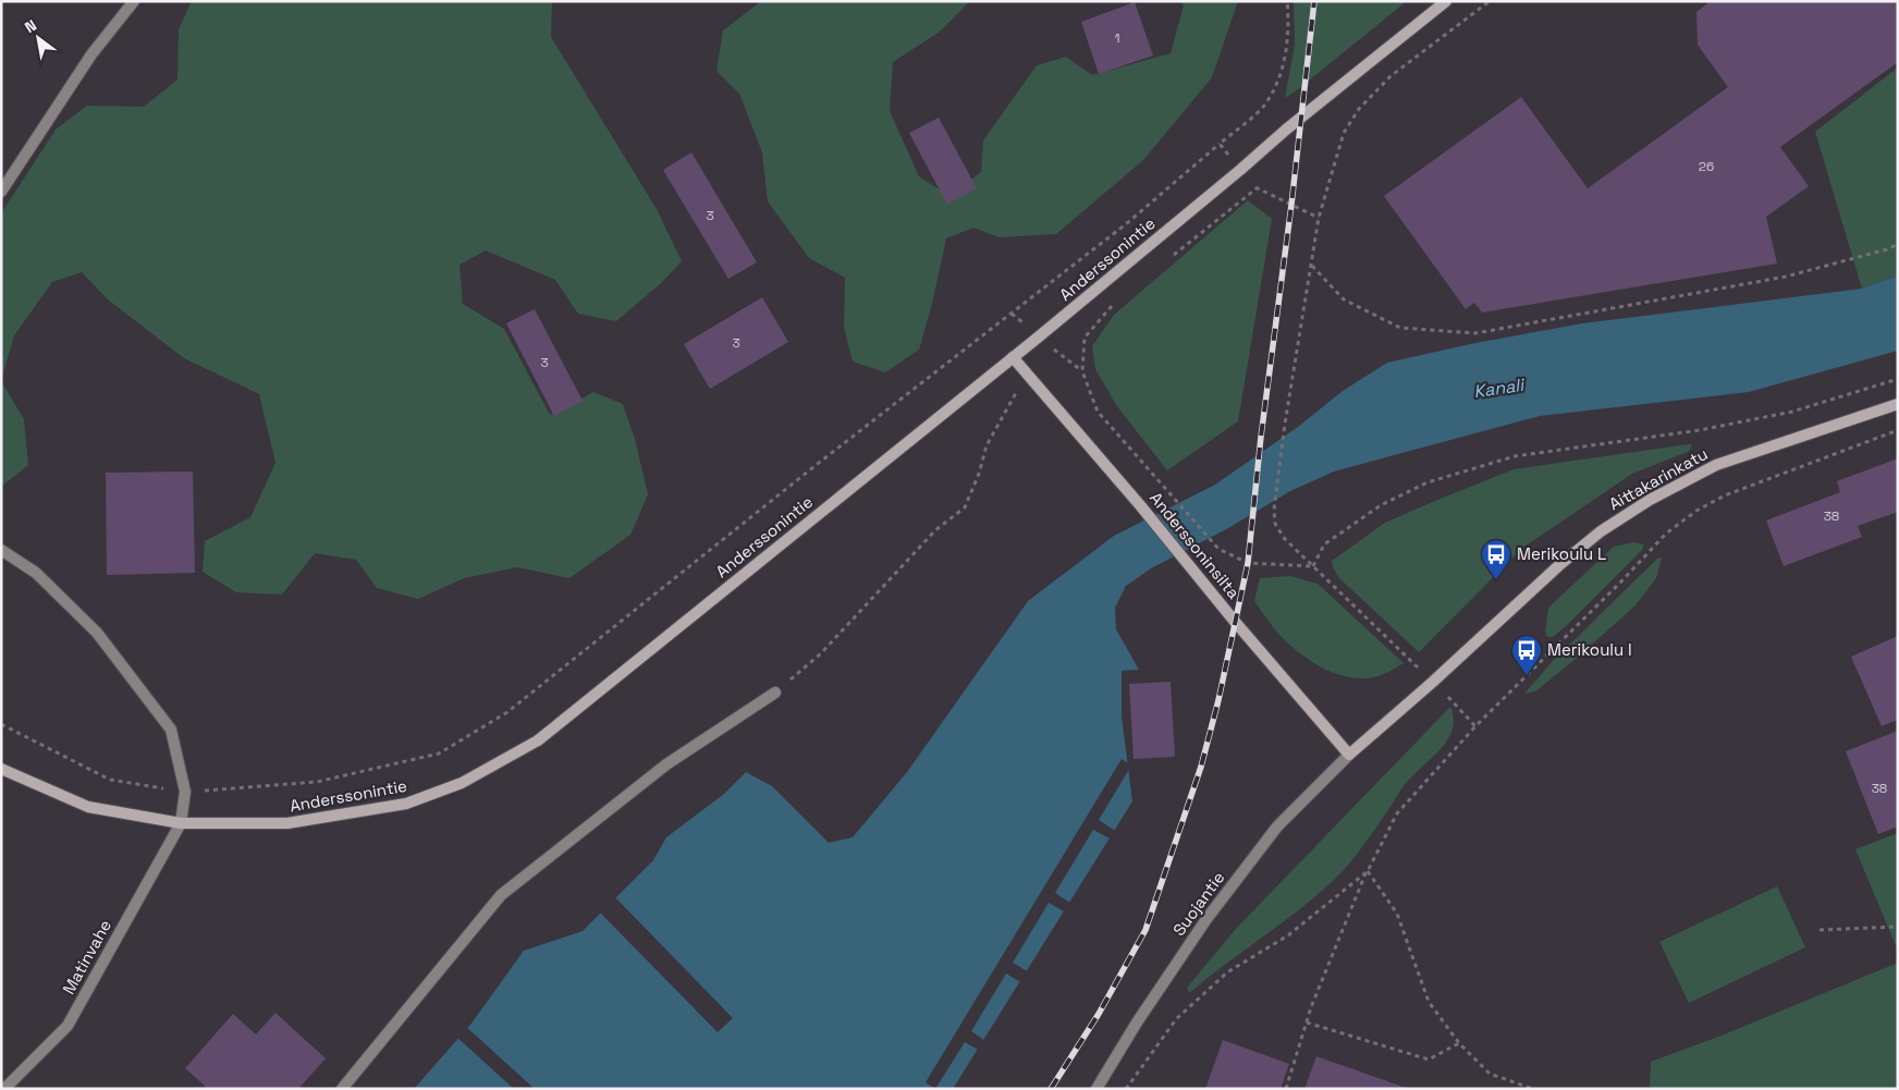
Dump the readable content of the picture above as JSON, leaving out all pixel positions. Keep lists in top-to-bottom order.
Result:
{
  "streets": {
    "main road": ["Anderssonintie", "Aittakarinkatu", "Anderssoninsilta"],
    "street": ["Suojantie", "Matinvahe"]
  },
  "crossings": [
    ["Anderssonintie", "Anderssoninsilta"],
    ["Anderssonintie", "Matinvahe"],
    ["Aittakarinkatu", "Anderssoninsilta"],
    ["Aittakarinkatu", "Suojantie"],
    ["Anderssoninsilta", "Suojantie"]
  ],
  "water": ["Kanali"],
  "places": {
    "bus stop": ["Merikoulu L", "Merikoulu I"]
  },
  "house_numbers": [
    "1",
    "26",
    "3",
    "3",
    "3",
    "38",
    "38"
  ],
  "north": "top left"
}
